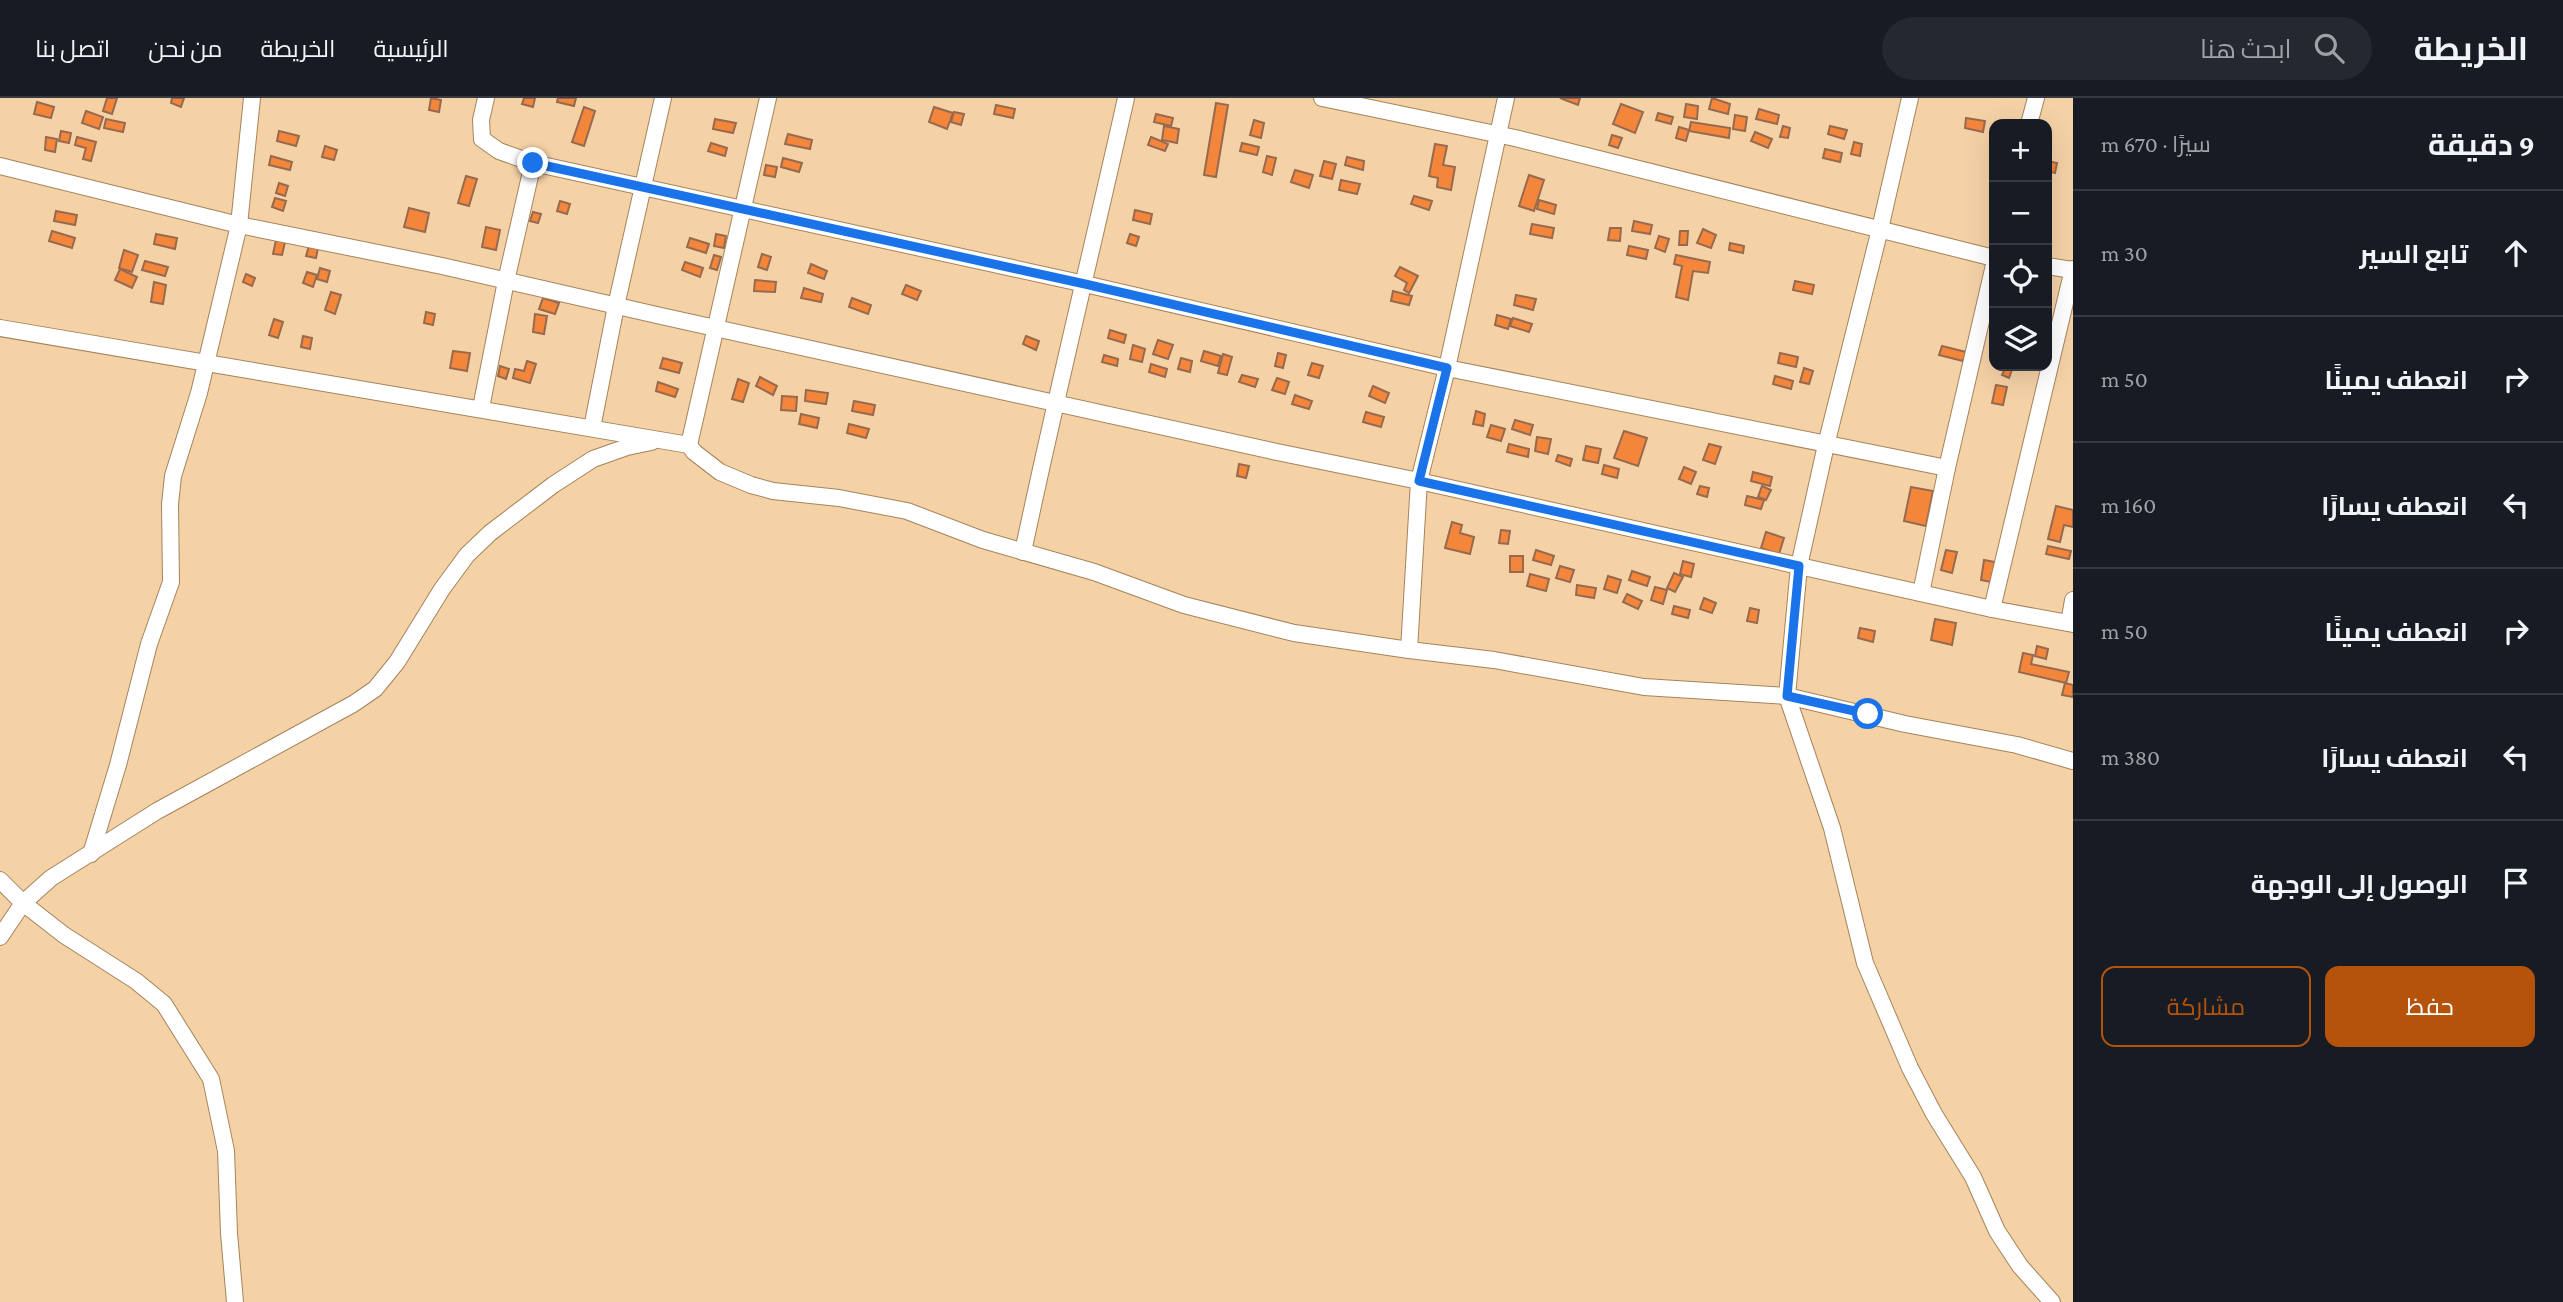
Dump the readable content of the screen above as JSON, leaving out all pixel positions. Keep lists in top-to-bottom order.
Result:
{
  "page": {
    "header": "الخريطة",
    "search": "ابحث هنا",
    "nav": [
      "الرئيسية",
      "الخريطة",
      "من نحن",
      "اتصل بنا"
    ],
    "heading": ["9 دقيقة", "سيرًا · 670 m"],
    "map_buttons": ["+", "−"],
    "list": [
      ["تابع السير", "30 m"],
      ["انعطف يمينًا", "50 m"],
      ["انعطف يسارًا", "160 m"],
      ["انعطف يمينًا", "50 m"],
      ["انعطف يسارًا", "380 m"],
      "الوصول إلى الوجهة"
    ],
    "buttons": ["حفظ", "مشاركة"]
  }
}
